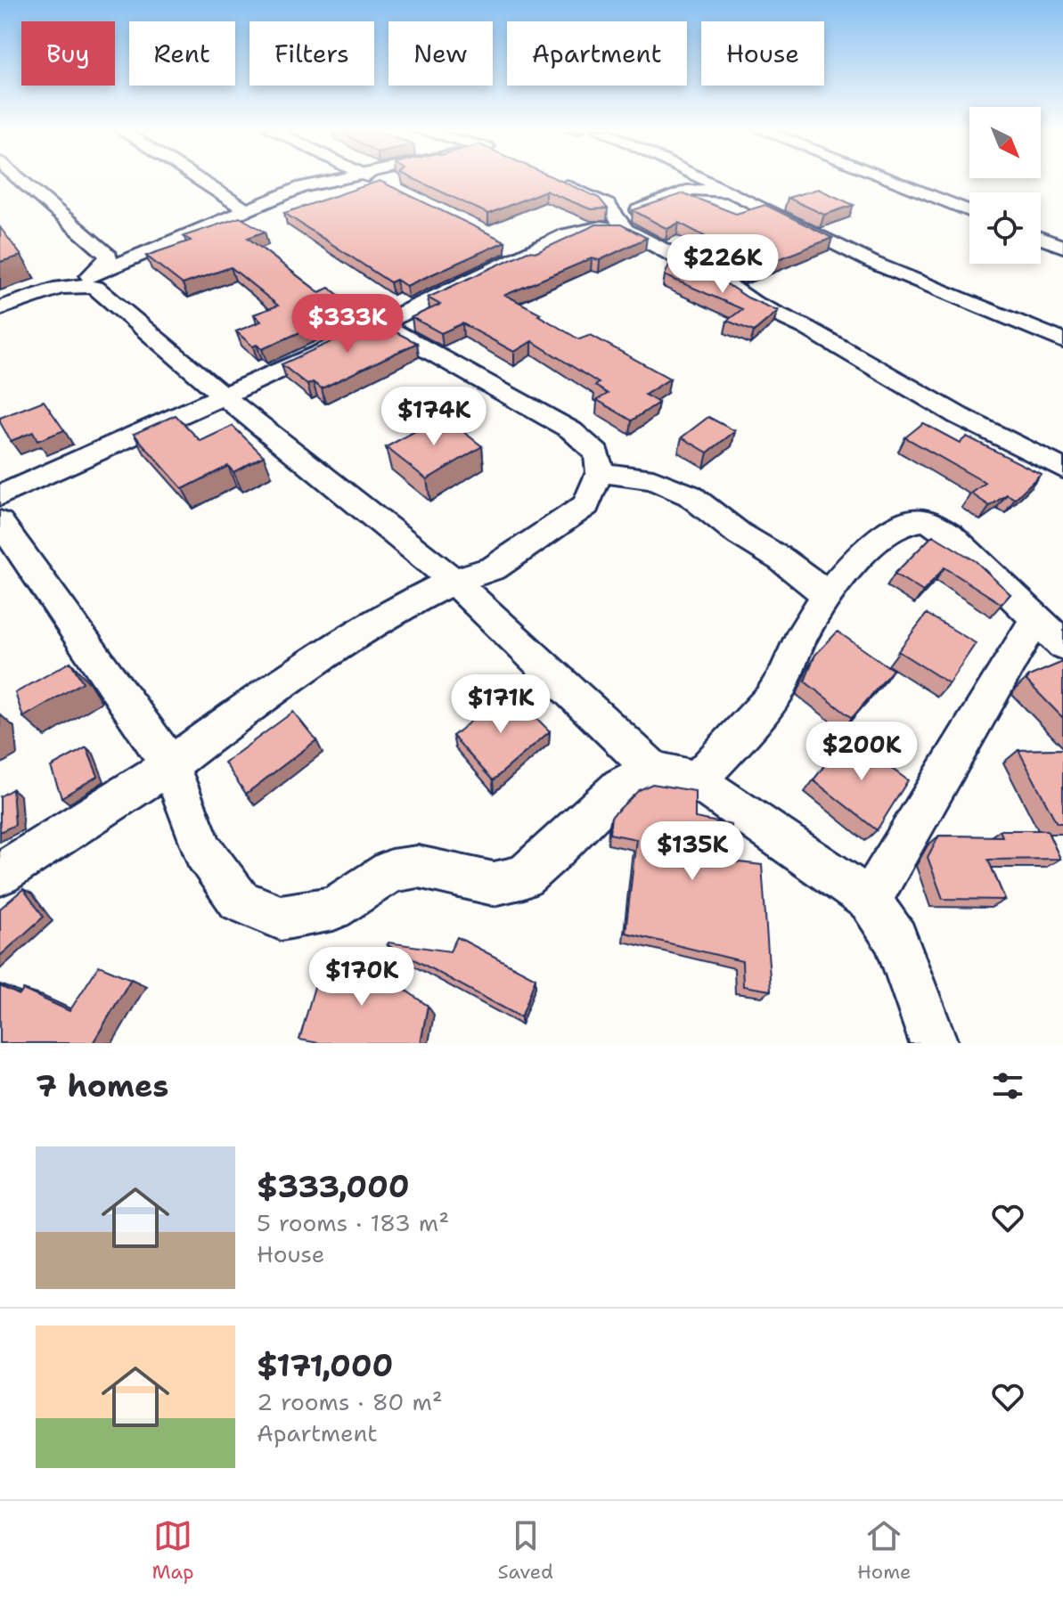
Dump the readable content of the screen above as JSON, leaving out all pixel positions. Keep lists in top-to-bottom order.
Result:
{
  "north": "bottom right",
  "page": {
    "chip": [
      "Buy",
      "Rent",
      "Filters",
      "New",
      "Apartment",
      "House"
    ],
    "price": [
      "$226K",
      "$333K",
      "$174K",
      "$171K",
      "$200K",
      "$135K",
      "$170K"
    ],
    "heading": "7 homes",
    "list": [
      {
        "name": "$333,000",
        "note": "5 rooms · 183 m² · House"
      },
      {
        "name": "$171,000",
        "note": "2 rooms · 80 m² · Apartment"
      }
    ],
    "tabs": ["Map", "Saved", "Home"]
  }
}
